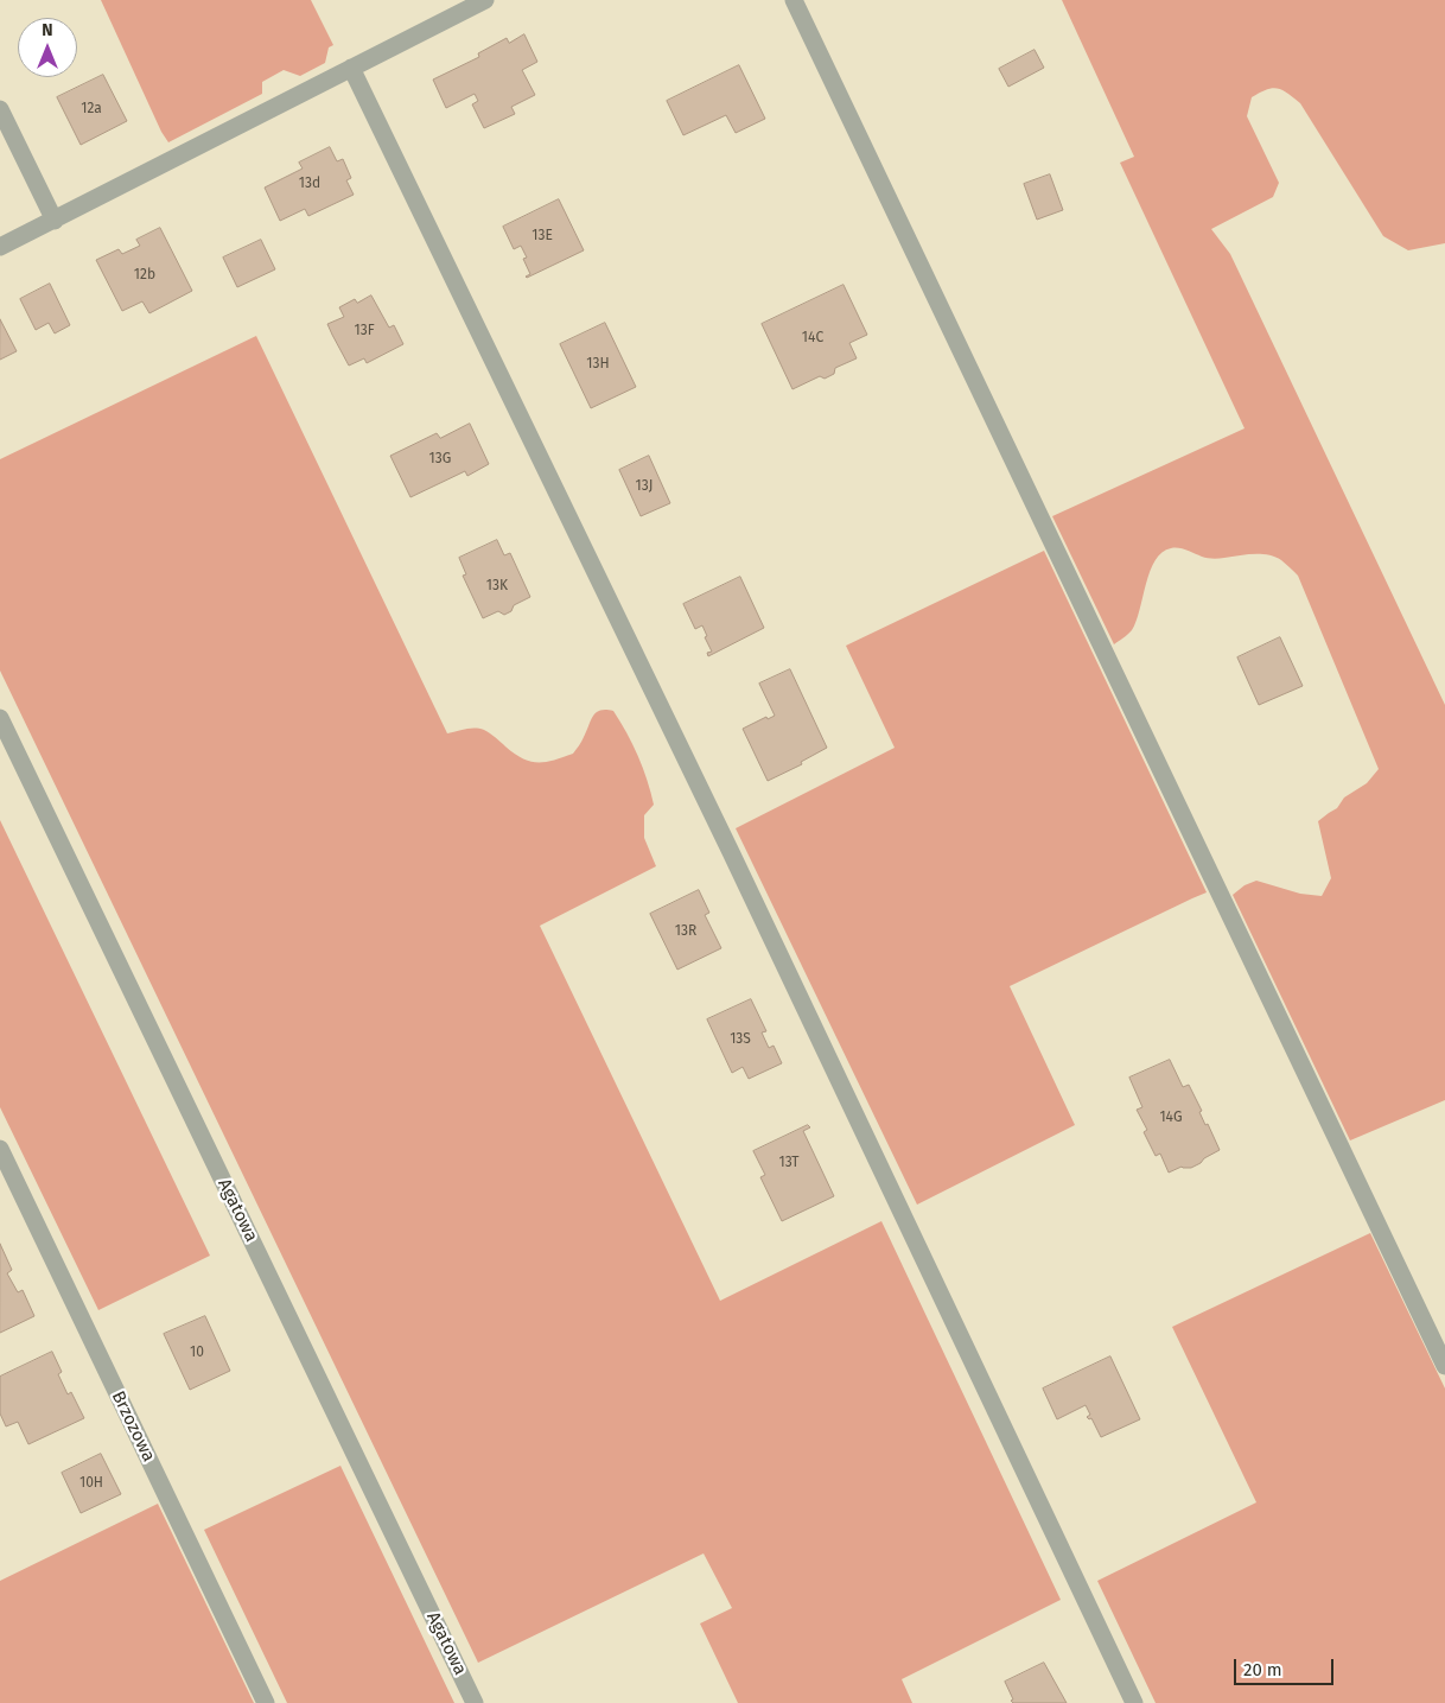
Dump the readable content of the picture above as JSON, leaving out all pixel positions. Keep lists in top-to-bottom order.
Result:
{
  "streets": {
    "street": ["Agatowa", "Brzozowa"]
  },
  "house_numbers": [
    "12a",
    "13d",
    "13E",
    "12b",
    "13F",
    "14C",
    "13H",
    "13G",
    "13J",
    "13K",
    "13R",
    "13S",
    "14G",
    "13T",
    "10",
    "10H"
  ],
  "scale_bar": "20 m",
  "north": "top"
}
